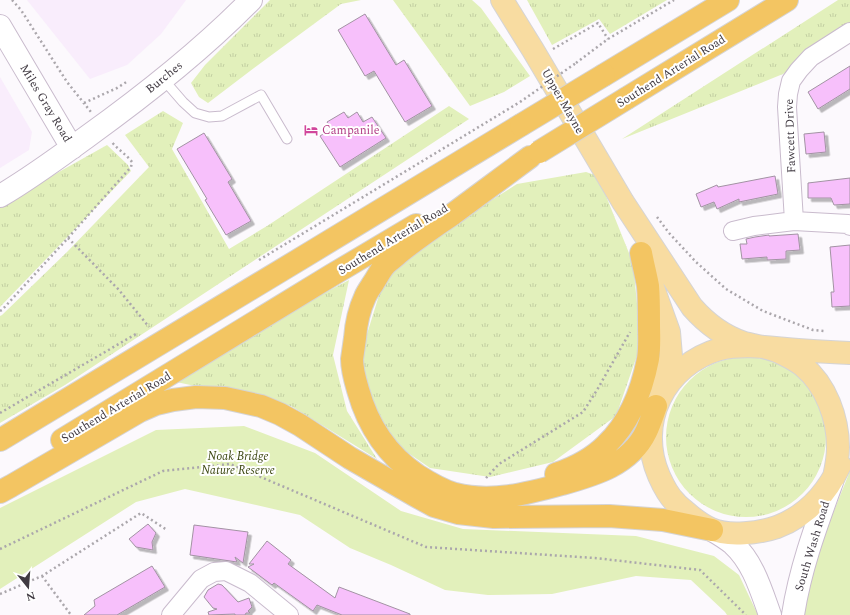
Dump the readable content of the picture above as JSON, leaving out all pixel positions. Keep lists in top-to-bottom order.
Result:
{
  "streets": {
    "highway": ["Southend Arterial Road"],
    "main road": ["Upper Mayne"],
    "street": [
      "Burches",
      "Miles Gray Road",
      "Fawcett Drive",
      "South Wash Road"
    ]
  },
  "crossings": [
    ["Burches", "Miles Gray Road"]
  ],
  "parks": ["Noak Bridge Nature Reserve"],
  "places": {
    "hotel": ["Campanile"]
  },
  "north": "bottom"
}
